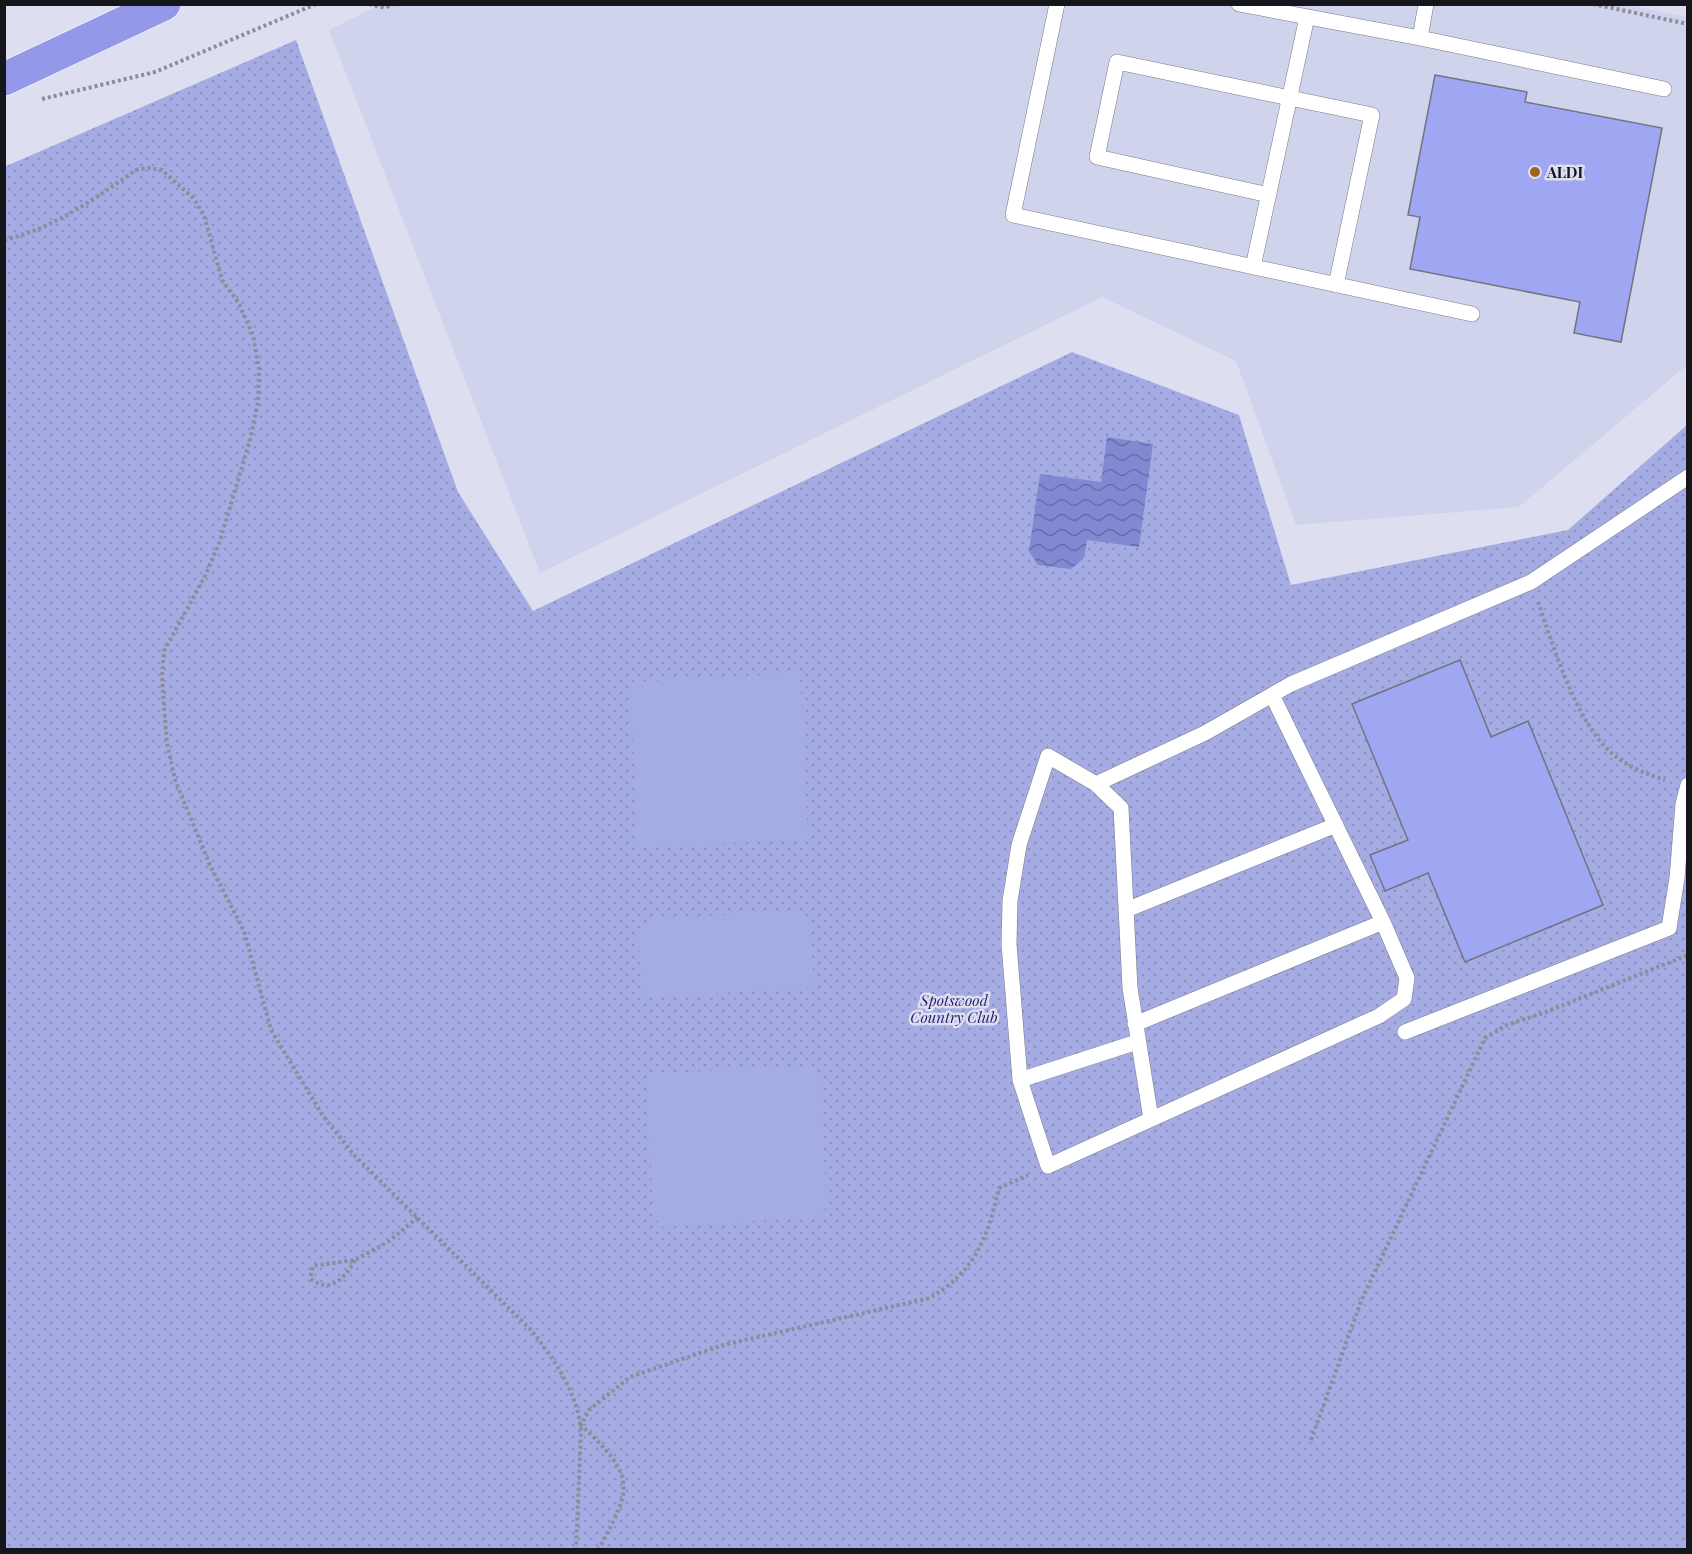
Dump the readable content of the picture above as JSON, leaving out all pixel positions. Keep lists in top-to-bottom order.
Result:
{
  "parks": ["Spotswood Country Club"],
  "places": ["ALDI"]
}
